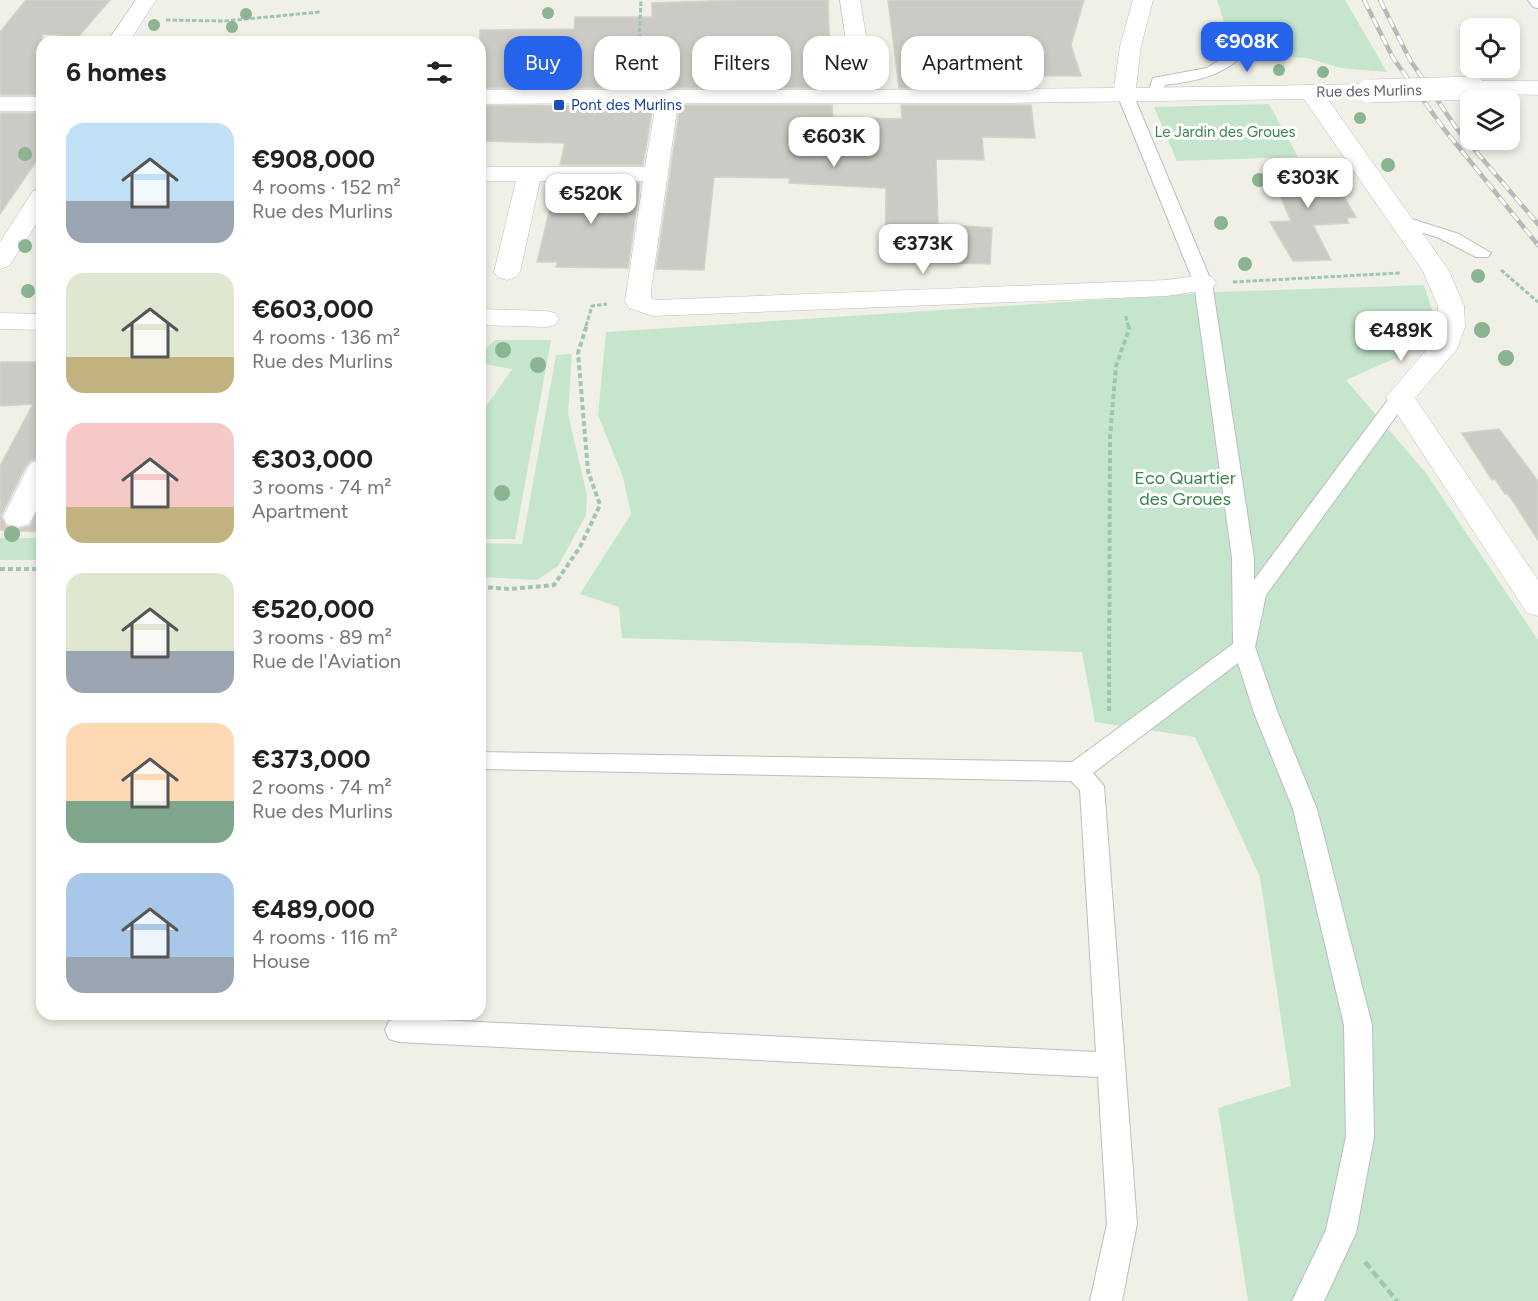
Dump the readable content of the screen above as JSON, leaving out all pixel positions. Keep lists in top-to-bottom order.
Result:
{
  "streets": {
    "street": ["Rue des Murlins"]
  },
  "parks": ["Le Jardin des Groues", "Eco Quartier des Groues"],
  "places": {
    "transit": ["Pont des Murlins"]
  },
  "page": {
    "price": [
      "€908K",
      "€603K",
      "€303K",
      "€520K",
      "€373K",
      "€489K"
    ],
    "chip": [
      "Buy",
      "Rent",
      "Filters",
      "New",
      "Apartment"
    ],
    "heading": "6 homes",
    "list": [
      {
        "name": "€908,000",
        "note": "4 rooms · 152 m² · Rue des Murlins"
      },
      {
        "name": "€603,000",
        "note": "4 rooms · 136 m² · Rue des Murlins"
      },
      {
        "name": "€303,000",
        "note": "3 rooms · 74 m² · Apartment"
      },
      {
        "name": "€520,000",
        "note": "3 rooms · 89 m² · Rue de l'Aviation"
      },
      {
        "name": "€373,000",
        "note": "2 rooms · 74 m² · Rue des Murlins"
      },
      {
        "name": "€489,000",
        "note": "4 rooms · 116 m² · House"
      }
    ]
  }
}
